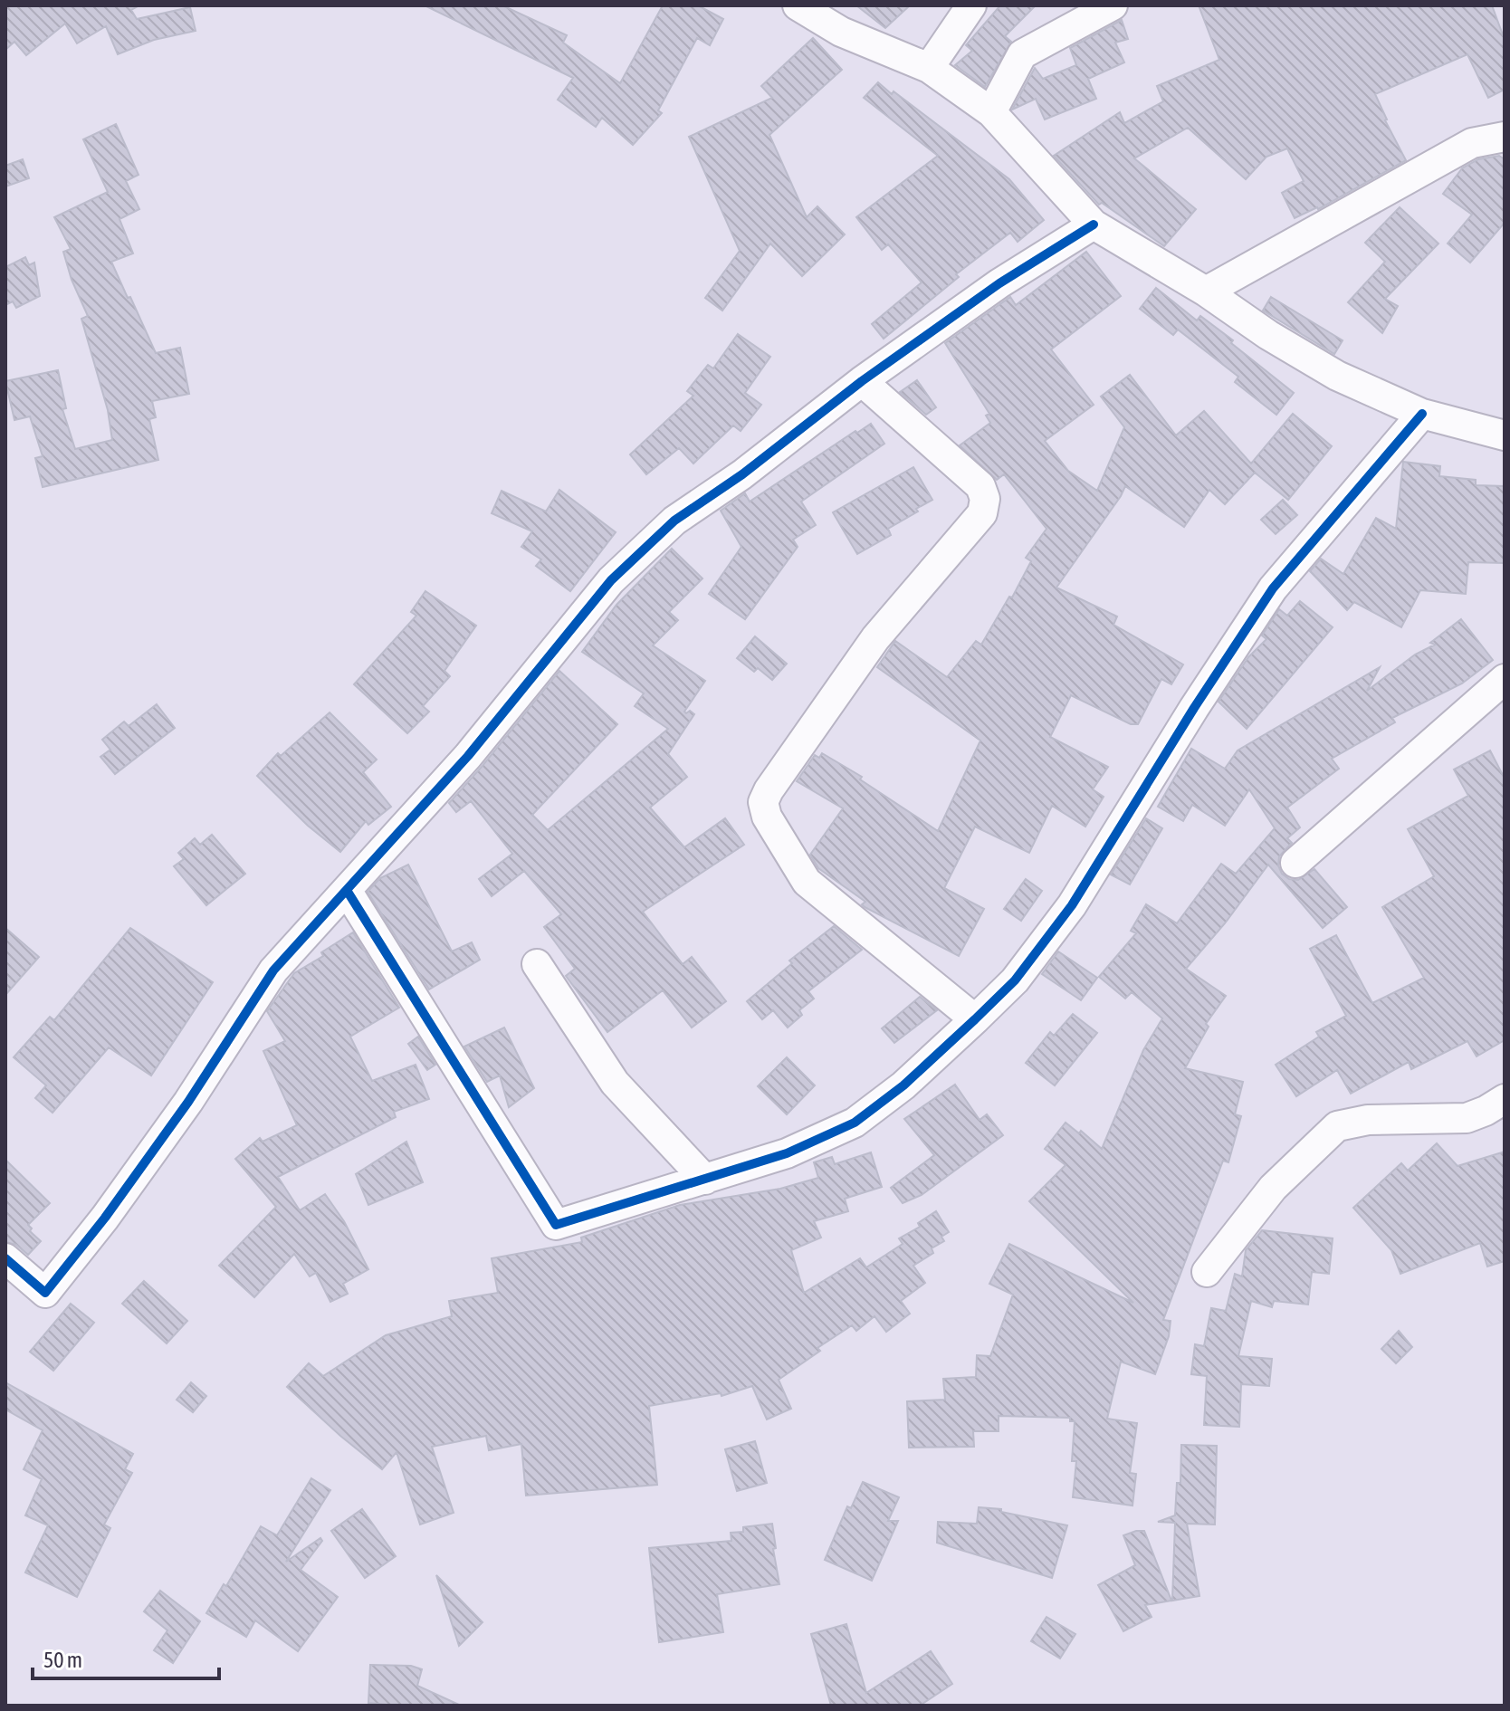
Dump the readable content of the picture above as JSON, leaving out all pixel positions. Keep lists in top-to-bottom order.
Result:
{
  "scale_bar": "50 m"
}
